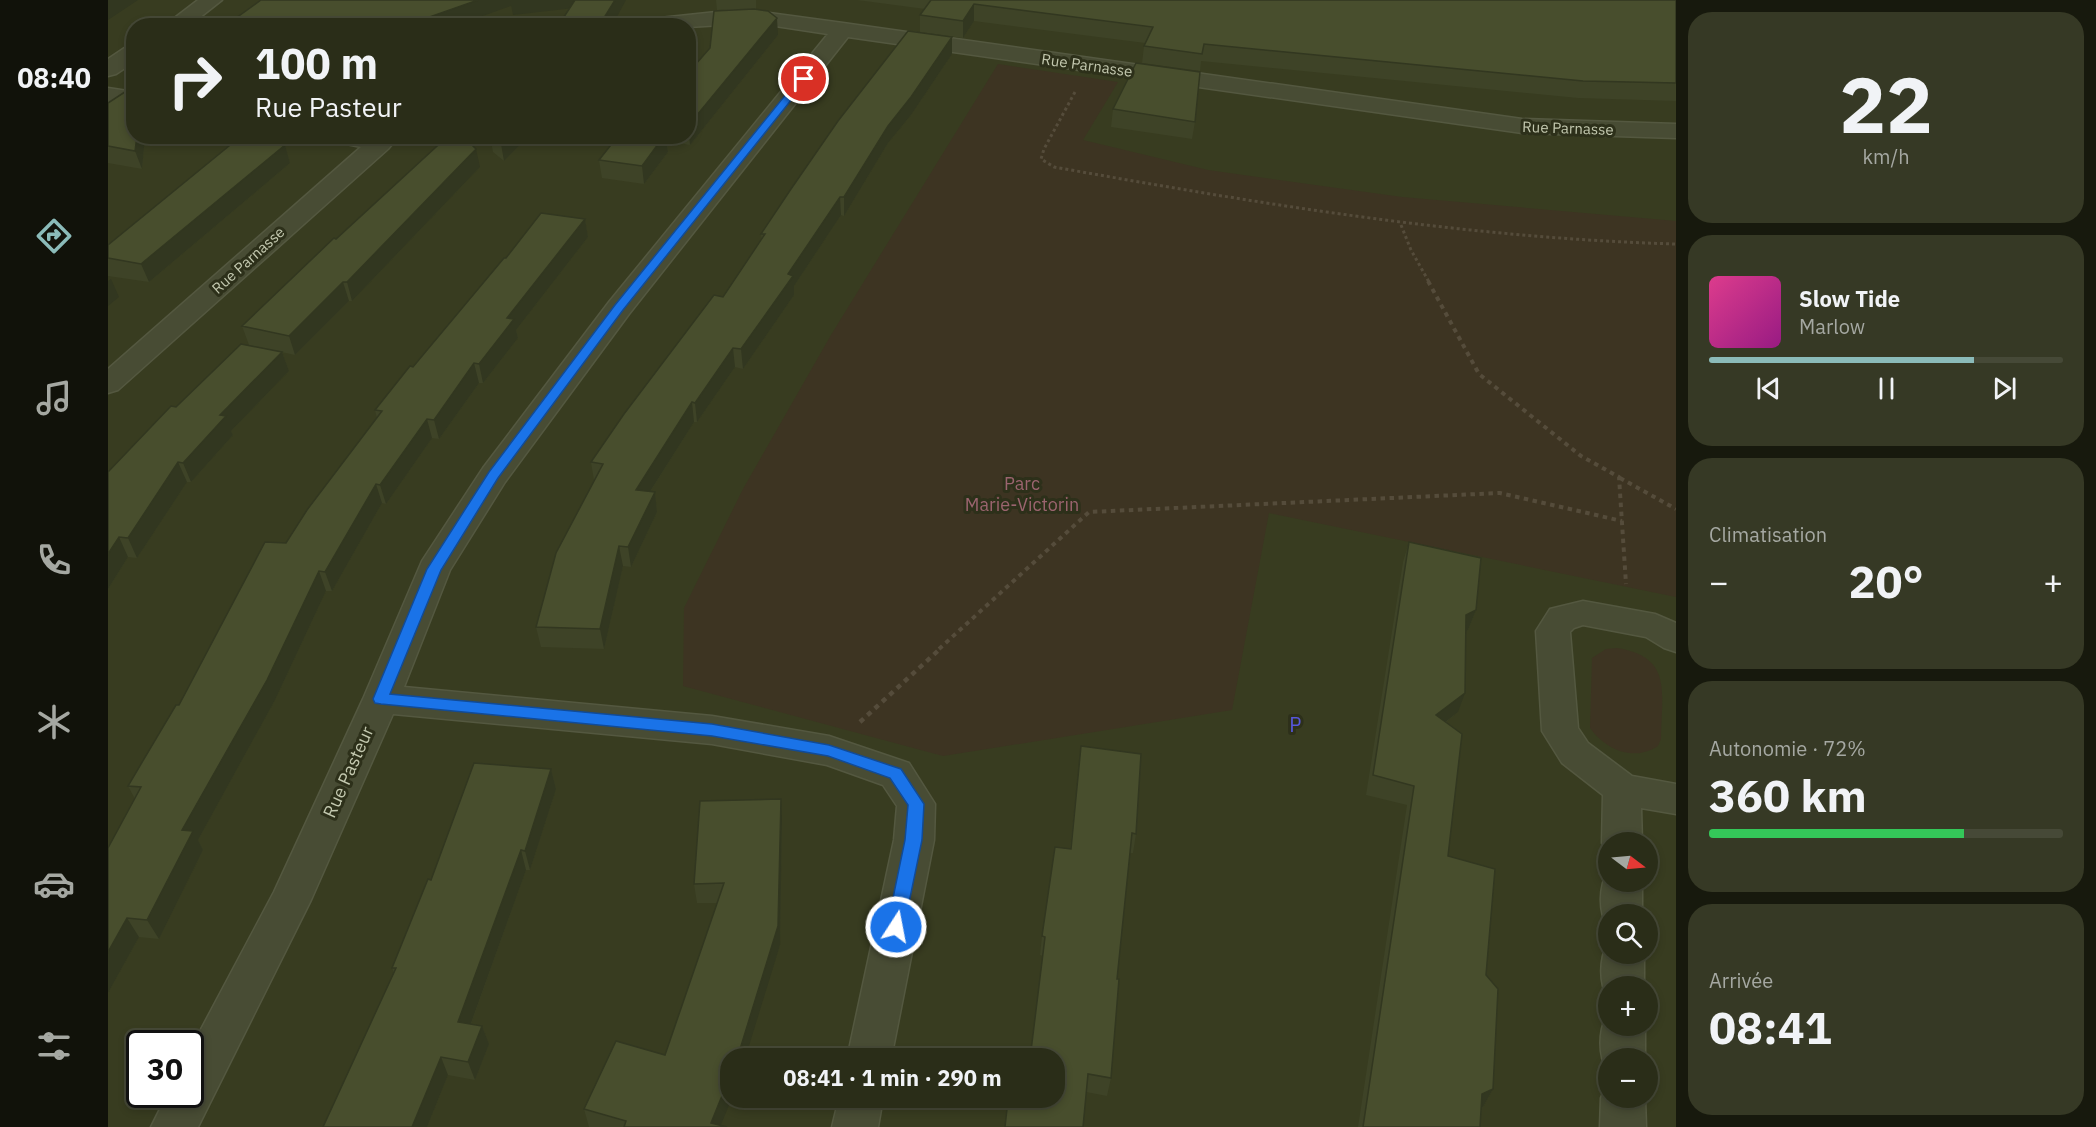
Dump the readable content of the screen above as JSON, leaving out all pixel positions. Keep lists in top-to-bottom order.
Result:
{
  "streets": {
    "street": ["Rue Parnasse", "Rue Pasteur"]
  },
  "crossings": [
    ["Rue Parnasse", "Rue Pasteur"]
  ],
  "districts": ["P"],
  "parks": ["Parc Marie-Victorin"],
  "north": "right",
  "page": {
    "tabs": "08:40",
    "tile": [
      ["22", "km/h"],
      "Climatisation",
      ["Autonomie · 72%", "360 km"],
      ["Arrivée", "08:41"]
    ],
    "turn": ["100 m", "Rue Pasteur"],
    "song": ["Slow Tide", "Marlow"],
    "heat": ["−", "20°", "+"],
    "map_buttons": ["+", "−"],
    "limit": "30",
    "trip": "08:41 · 1 min · 290 m"
  }
}
